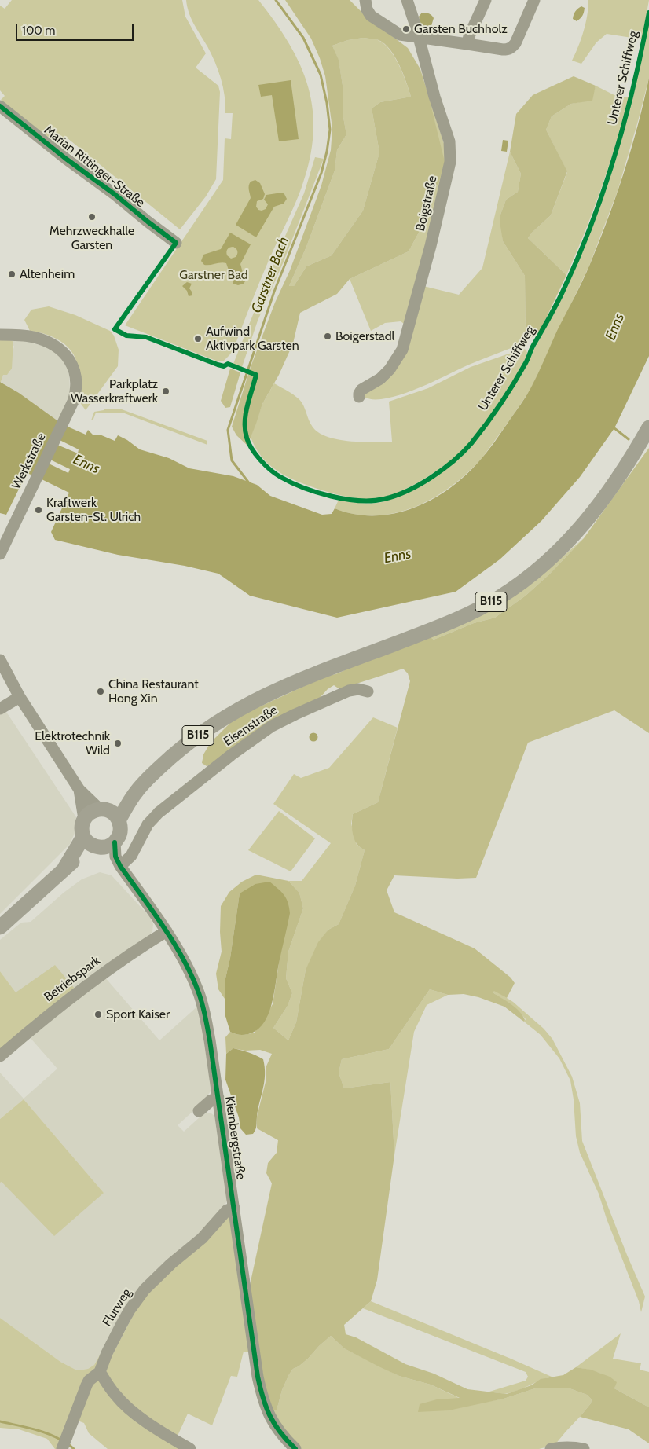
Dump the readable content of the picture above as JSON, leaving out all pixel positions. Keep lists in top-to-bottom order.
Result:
{
  "streets": {
    "main road": ["B115"],
    "street": [
      "Marian Rittinger-Straße",
      "Boigstraße",
      "Werkstraße",
      "Eisenstraße",
      "Betriebspark",
      "Kiernbergstraße",
      "Flurweg"
    ],
    "cycle path": ["Unterer Schiffweg"]
  },
  "crossings": [
    ["B115", "Eisenstraße"],
    ["B115", "Kiernbergstraße"],
    ["Eisenstraße", "Kiernbergstraße"],
    ["Betriebspark", "Kiernbergstraße"],
    ["Kiernbergstraße", "Flurweg"]
  ],
  "water": ["Garstner Bach", "Enns"],
  "parks": ["Garstner Bad"],
  "places": [
    "Garsten Buchholz",
    "Mehrzweckhalle Garsten",
    "Altenheim",
    "Boigerstadl",
    "Aufwind Aktivpark Garsten",
    "Parkplatz Wasserkraftwerk",
    "Kraftwerk Garsten-St. Ulrich",
    "China Restaurant Hong Xin",
    "Elektrotechnik Wild",
    "Sport Kaiser"
  ],
  "scale_bar": "100 m"
}
